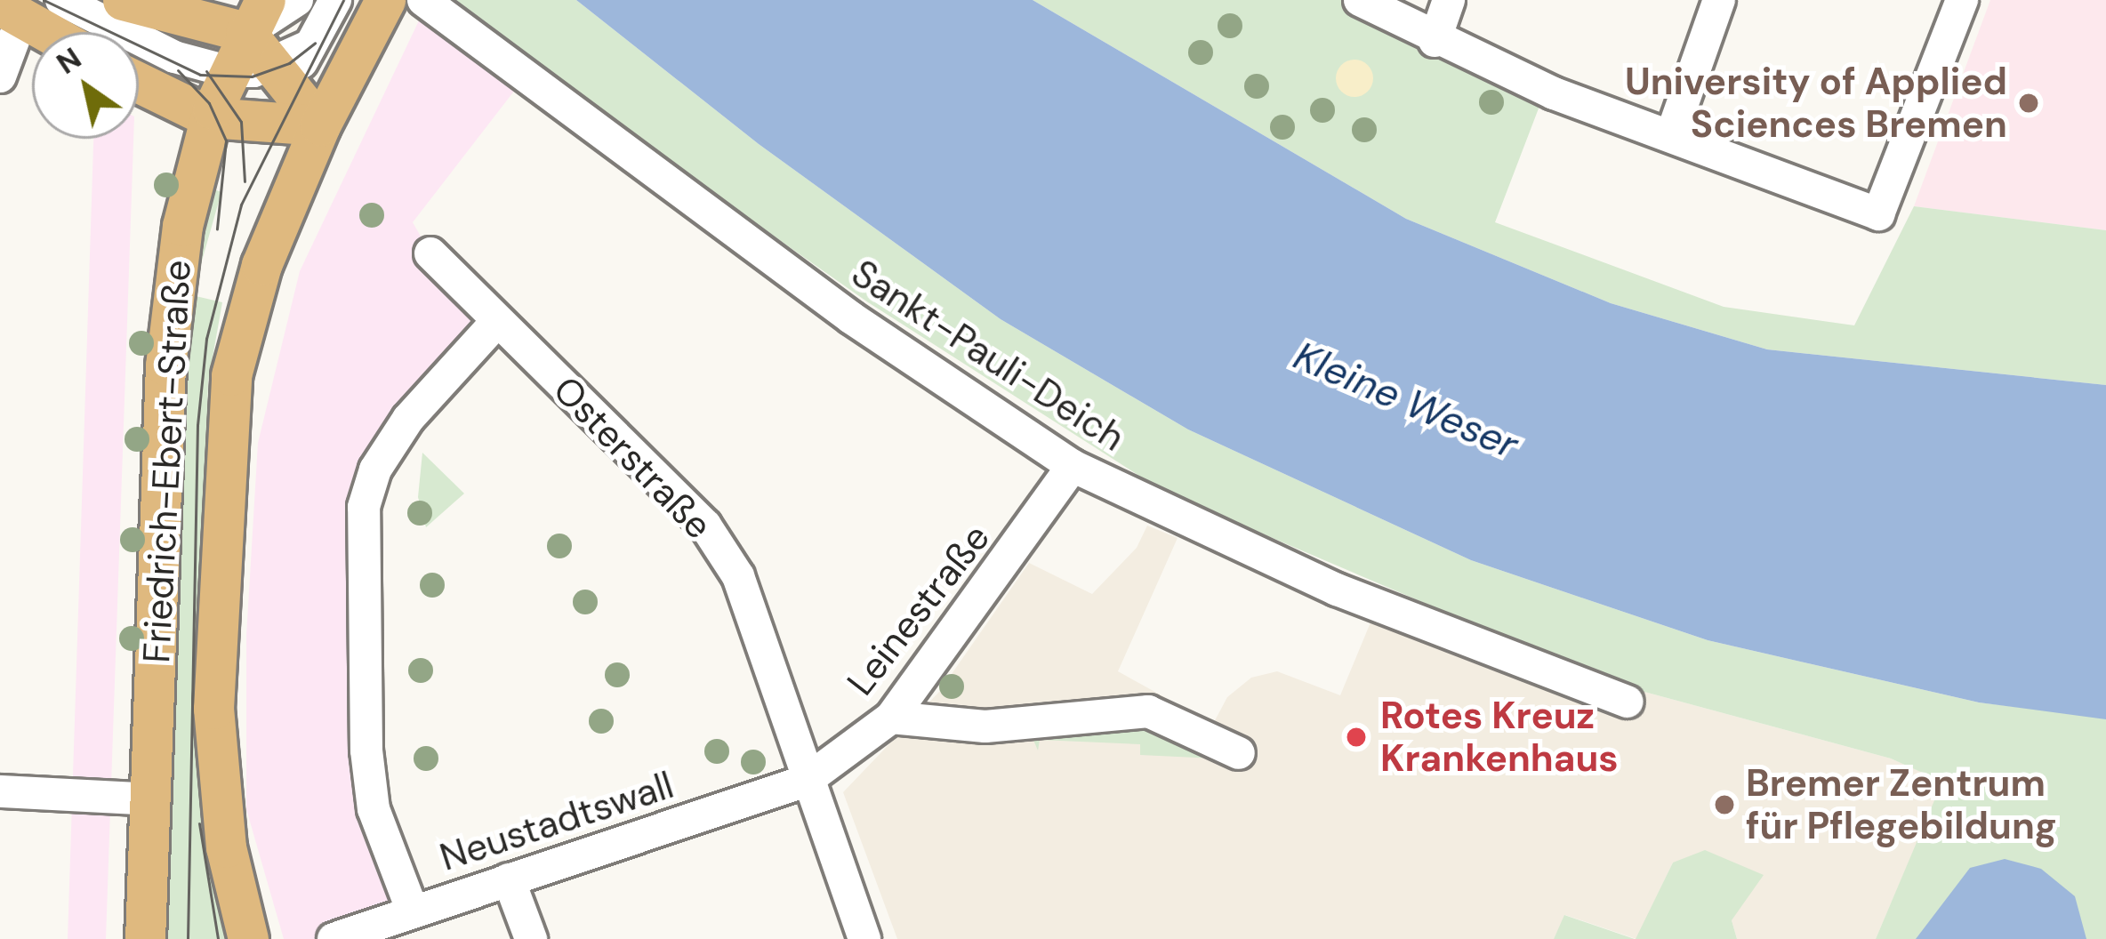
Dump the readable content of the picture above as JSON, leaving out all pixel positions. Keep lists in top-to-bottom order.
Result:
{
  "streets": {
    "main road": ["Friedrich-Ebert-Straße"],
    "street": [
      "Sankt-Pauli-Deich",
      "Osterstraße",
      "Leinestraße",
      "Neustadtswall"
    ]
  },
  "crossings": [
    ["Sankt-Pauli-Deich", "Leinestraße"],
    ["Osterstraße", "Leinestraße"],
    ["Osterstraße", "Neustadtswall"],
    ["Leinestraße", "Neustadtswall"]
  ],
  "water": ["Kleine Weser"],
  "places": ["University of Applied Sciences Bremen", "Rotes Kreuz Krankenhaus", "Bremer Zentrum für Pflegebildung"],
  "north": "top left"
}
